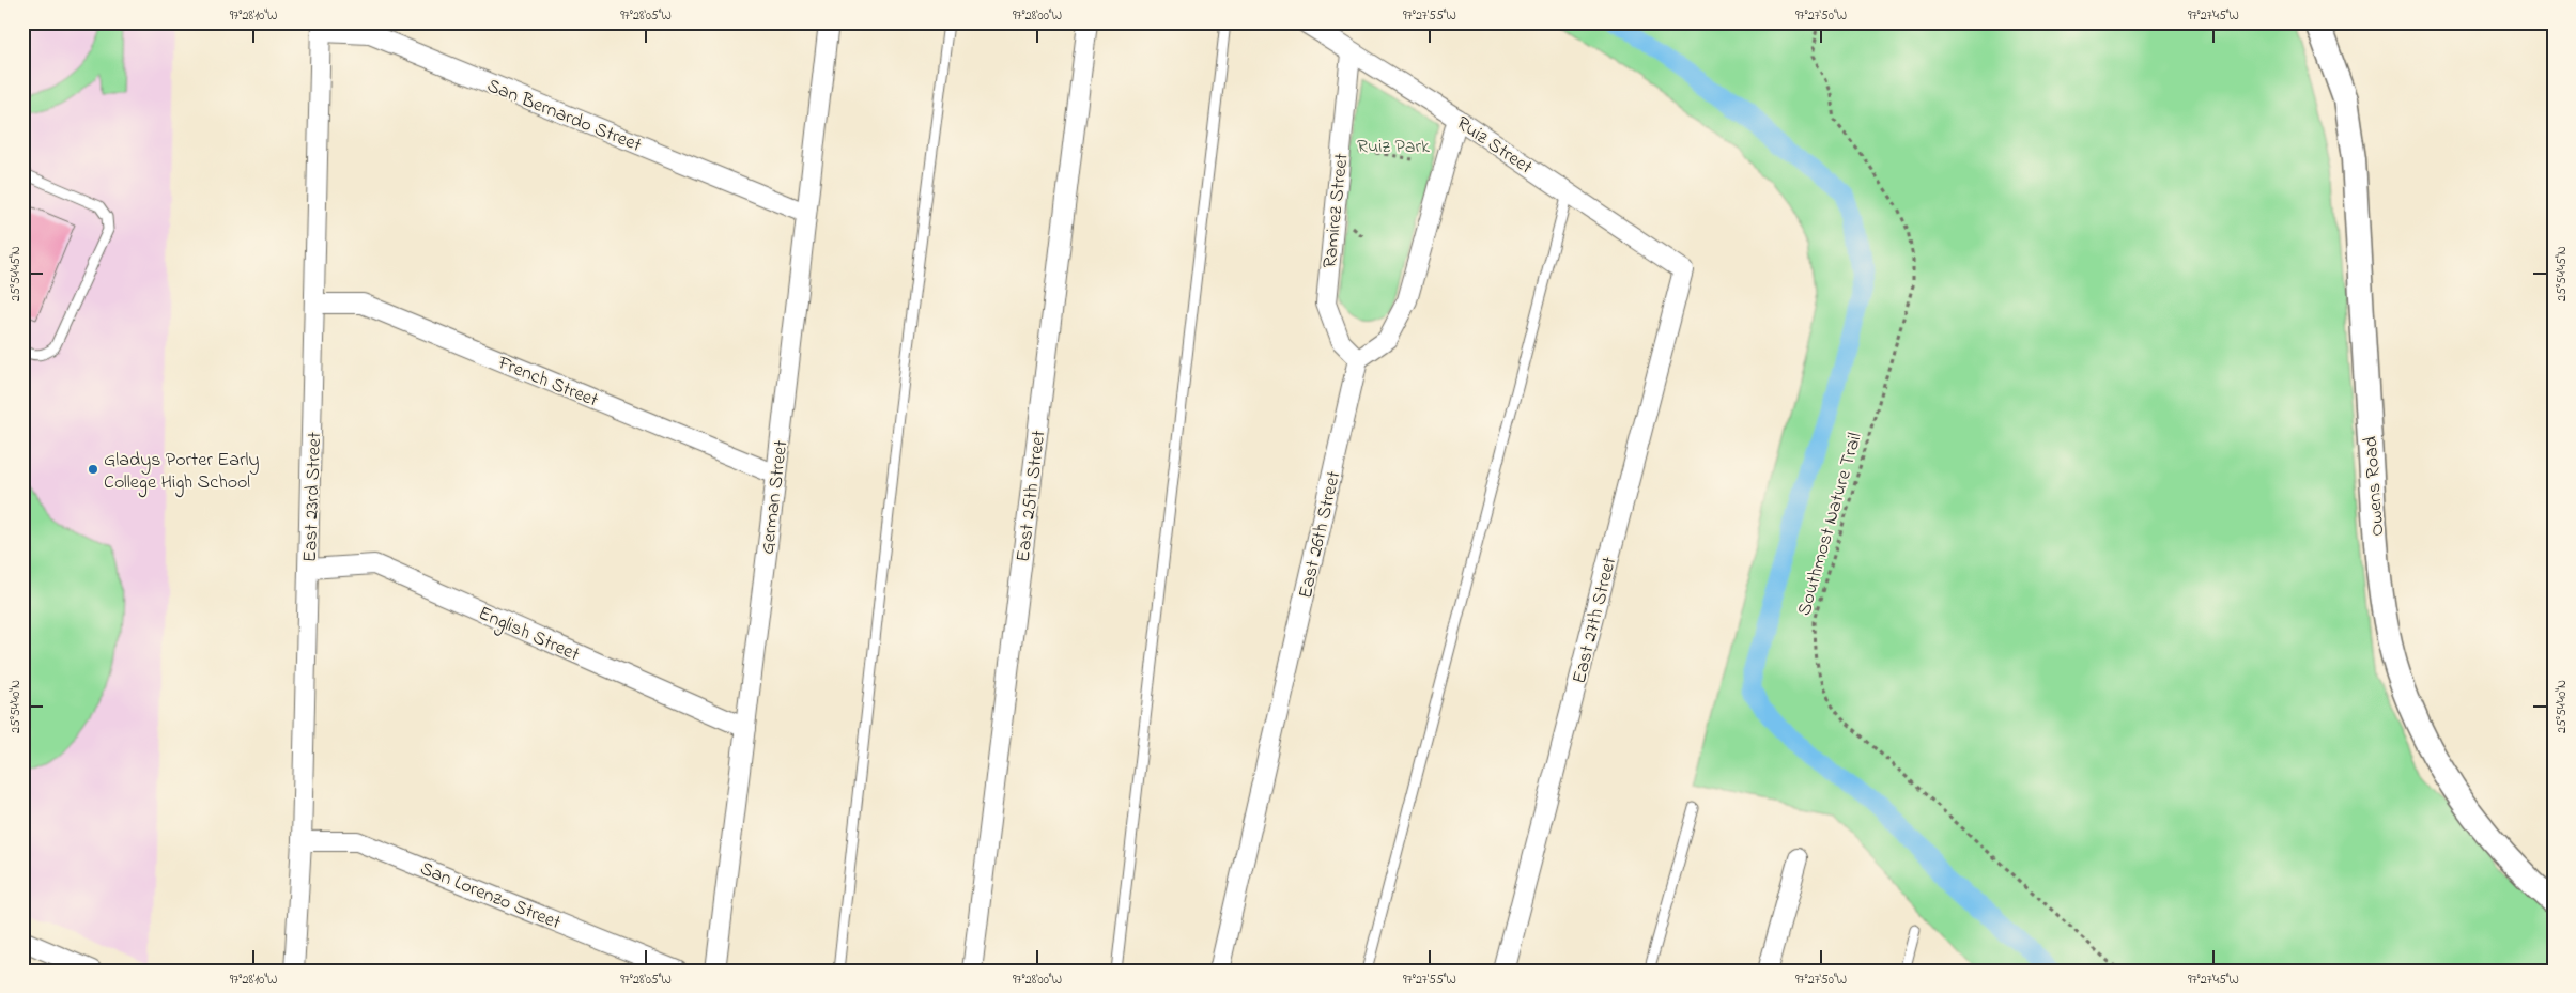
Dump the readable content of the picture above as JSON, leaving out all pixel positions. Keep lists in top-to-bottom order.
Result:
{
  "streets": {
    "street": [
      "San Bernardo Street",
      "Ruiz Street",
      "Ramirez Street",
      "French Street",
      "Owens Road",
      "East 25th Street",
      "East 23rd Street",
      "German Street",
      "East 26th Street",
      "East 27th Street",
      "English Street",
      "San Lorenzo Street"
    ],
    "path": ["Southmost Nature Trail"]
  },
  "crossings": [
    ["San Bernardo Street", "East 23rd Street"],
    ["San Bernardo Street", "German Street"],
    ["Ruiz Street", "Ramirez Street"],
    ["Ruiz Street", "East 27th Street"],
    ["Ramirez Street", "East 26th Street"],
    ["French Street", "East 23rd Street"],
    ["French Street", "German Street"],
    ["East 23rd Street", "English Street"],
    ["East 23rd Street", "San Lorenzo Street"],
    ["German Street", "English Street"]
  ],
  "parks": ["Ruiz Park"],
  "places": ["Gladys Porter Early College High School"],
  "coordinates": [
    "97°28'10\"W",
    "97°28'05\"W",
    "97°28'00\"W",
    "97°27'55\"W",
    "97°27'50\"W",
    "97°27'45\"W",
    "25°54'45\"N",
    "25°54'40\"N"
  ]
}
